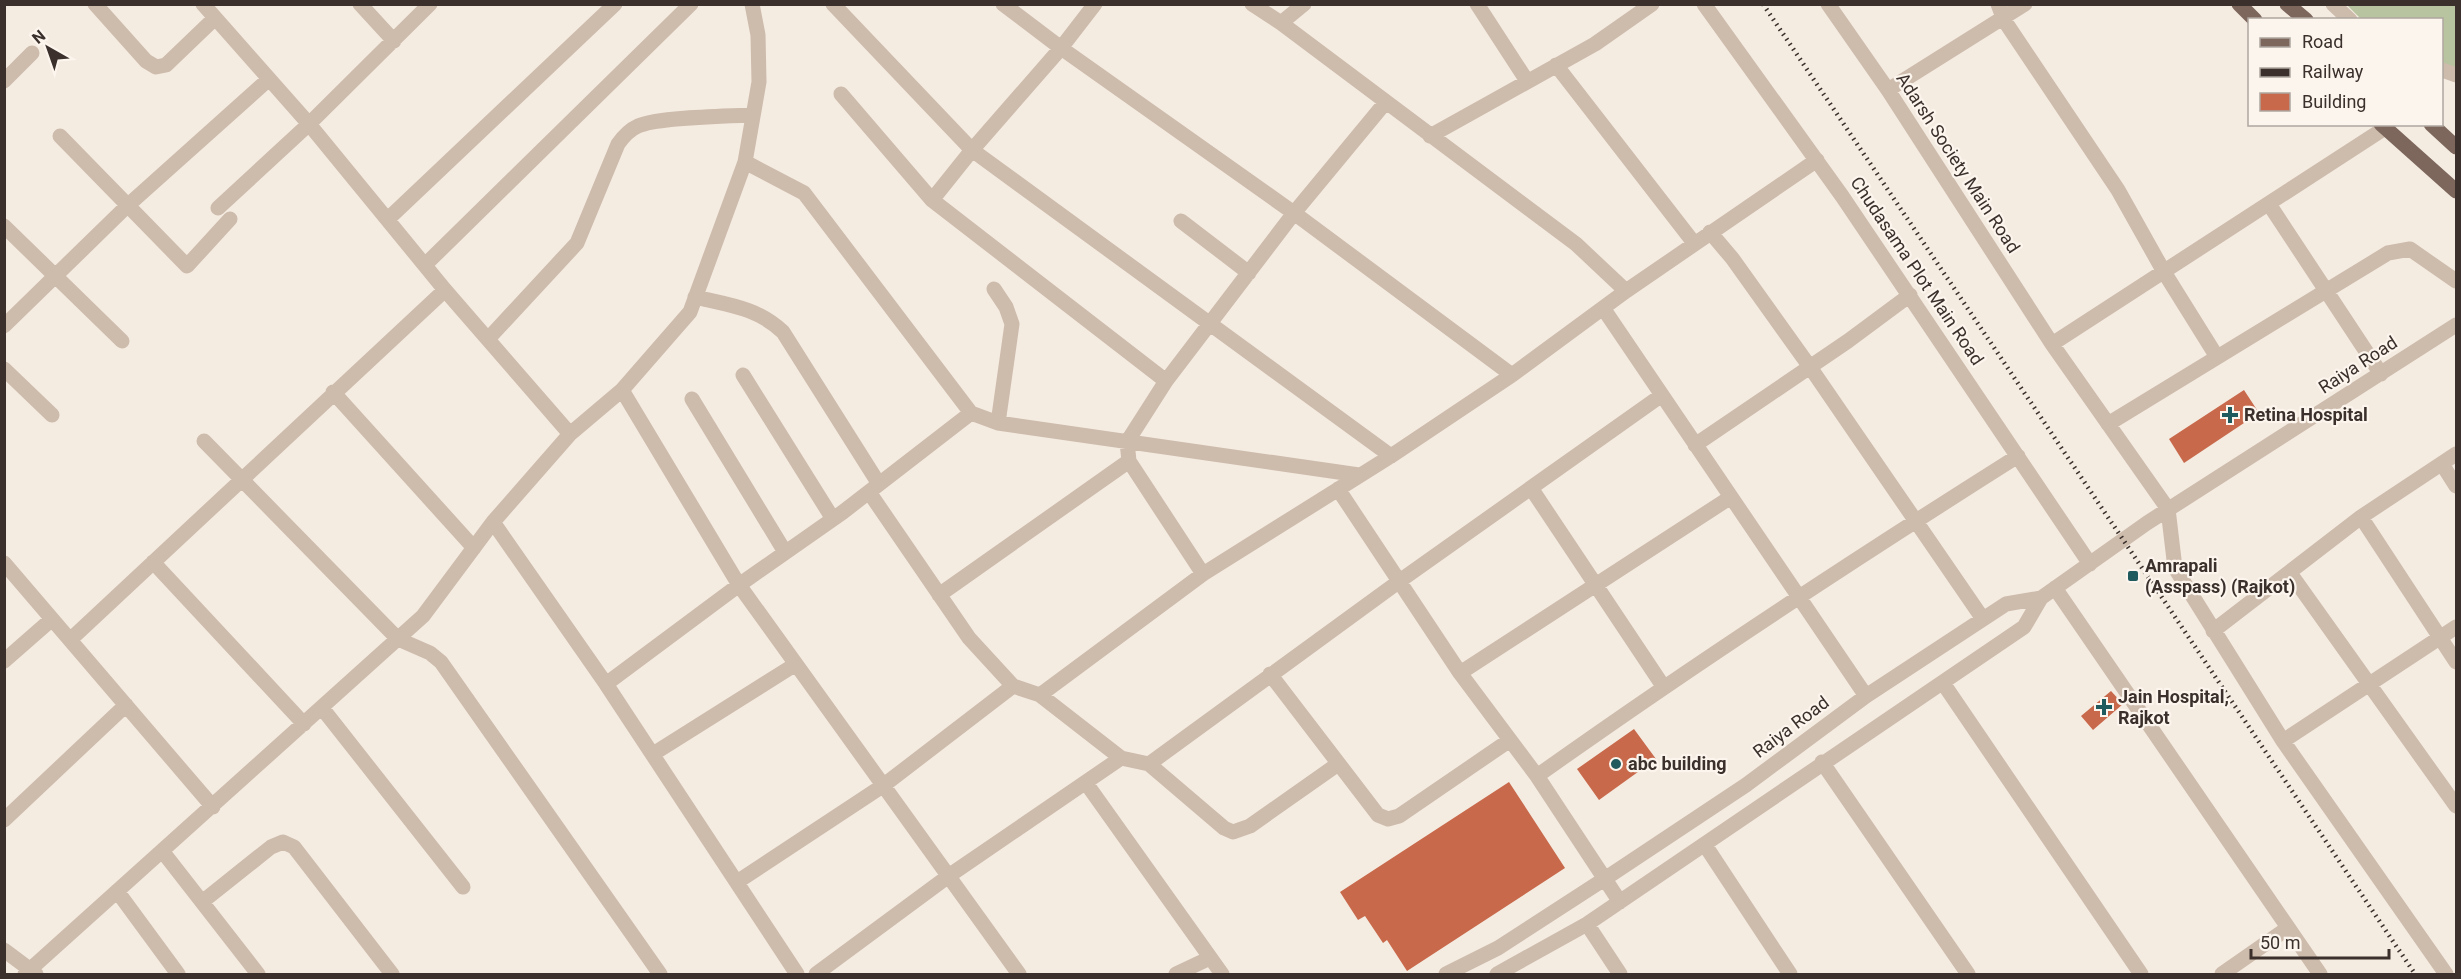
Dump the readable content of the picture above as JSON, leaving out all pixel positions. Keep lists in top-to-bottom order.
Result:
{
  "streets": {
    "street": ["Adarsh Society Main Road", "Chudasama Plot Main Road", "Raiya Road"]
  },
  "crossings": [
    ["Adarsh Society Main Road", "Raiya Road"],
    ["Chudasama Plot Main Road", "Raiya Road"]
  ],
  "places": {
    "health": ["Retina Hospital", "Jain Hospital, Rajkot"],
    "transit": ["Amrapali (Asspass) (Rajkot)"],
    "other": ["abc building"]
  },
  "legend": ["Road", "Railway", "Building"],
  "scale_bar": "50 m",
  "north": "top left"
}
